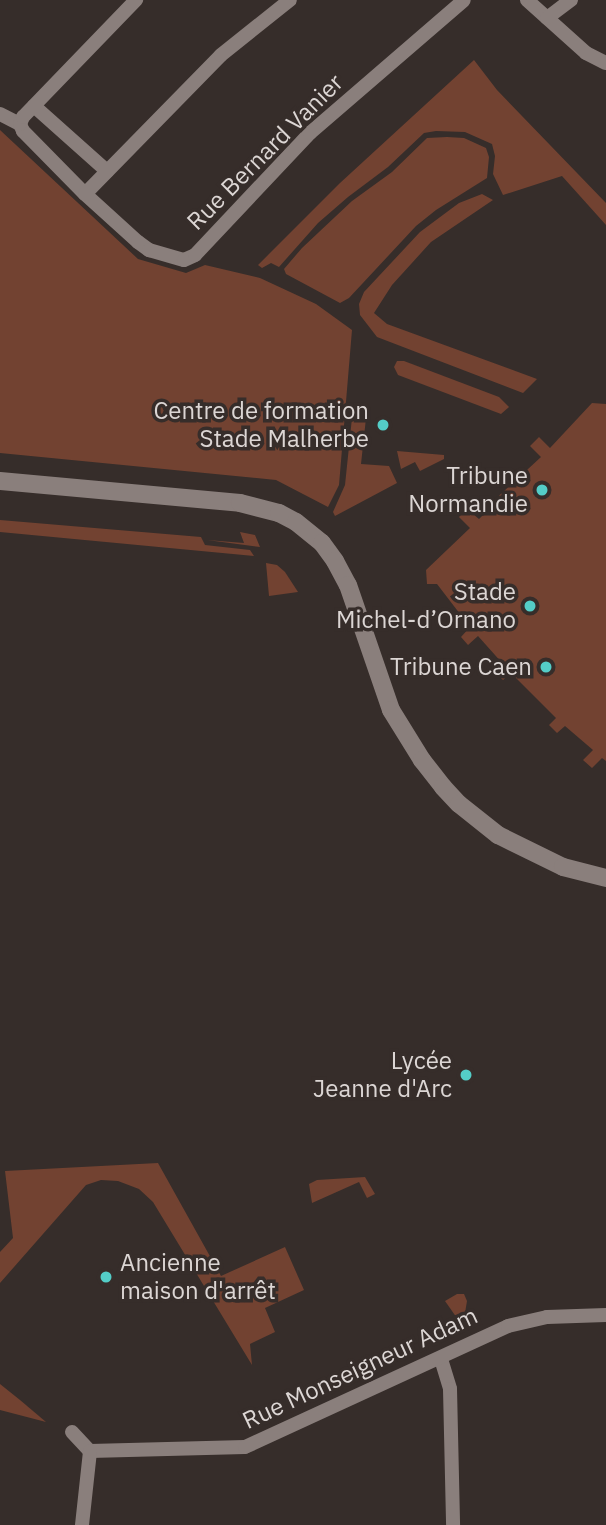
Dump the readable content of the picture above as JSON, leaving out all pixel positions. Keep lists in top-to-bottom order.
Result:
{
  "streets": {
    "street": ["Rue Bernard Vanier", "Rue Monseigneur Adam"]
  },
  "places": [
    "Centre de formation Stade Malherbe",
    "Tribune Normandie",
    "Stade Michel-d’Ornano",
    "Tribune Caen",
    "Lycée Jeanne d'Arc",
    "Ancienne maison d'arrêt"
  ]
}
